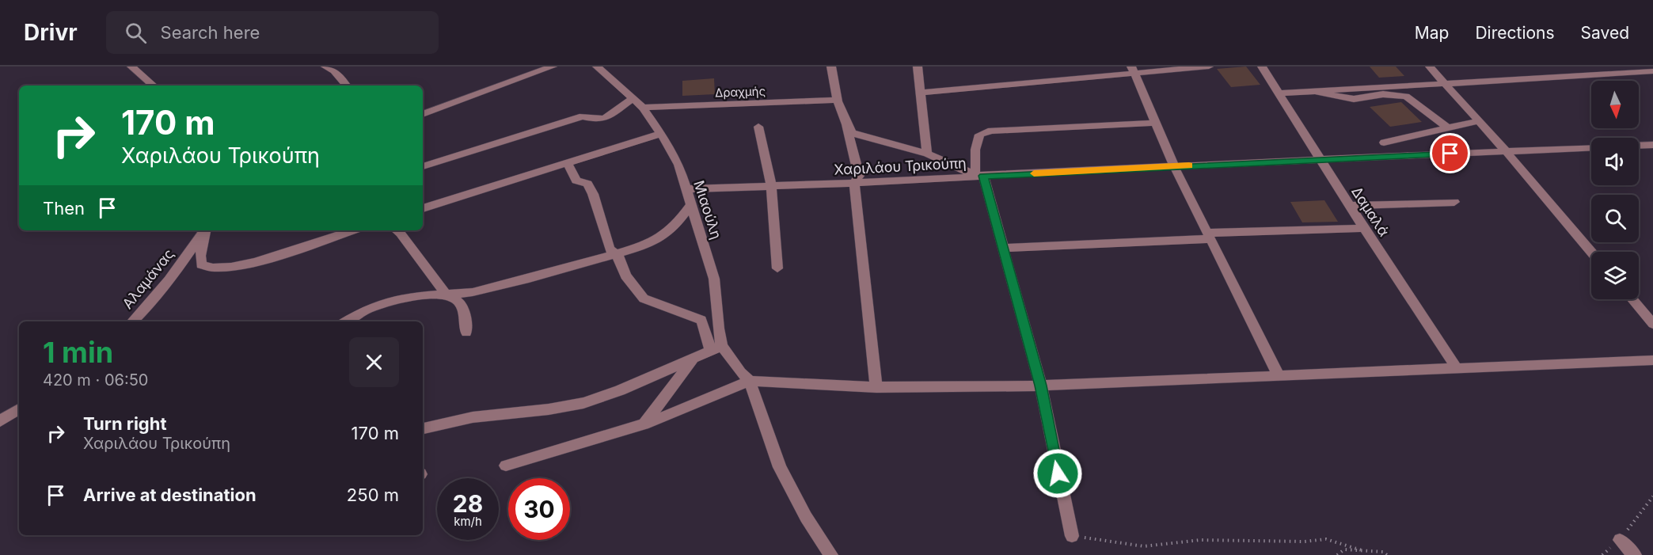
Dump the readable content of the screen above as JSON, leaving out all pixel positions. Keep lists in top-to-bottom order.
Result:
{
  "streets": {
    "street": [
      "Δραχμής",
      "Χαριλάου Τρικούπη",
      "Μιαούλη",
      "Δαμαλά",
      "Αλαμάνας"
    ]
  },
  "crossings": [
    ["Δραχμής", "Μιαούλη"],
    ["Χαριλάου Τρικούπη", "Μιαούλη"],
    ["Χαριλάου Τρικούπη", "Δαμαλά"]
  ],
  "north": "bottom",
  "page": {
    "header": "Drivr",
    "search": "Search here",
    "nav": ["Map", "Directions", "Saved"],
    "turn": ["170 m", "Χαριλάου Τρικούπη"],
    "then": "Then",
    "heading": ["1 min", "420 m · 06:50"],
    "list": [
      {
        "name": "Turn right",
        "note": "Χαριλάου Τρικούπη",
        "value": "170 m"
      },
      {
        "name": "Arrive at destination",
        "value": "250 m"
      }
    ],
    "speed": "28 km/h",
    "limit": "30"
  }
}
